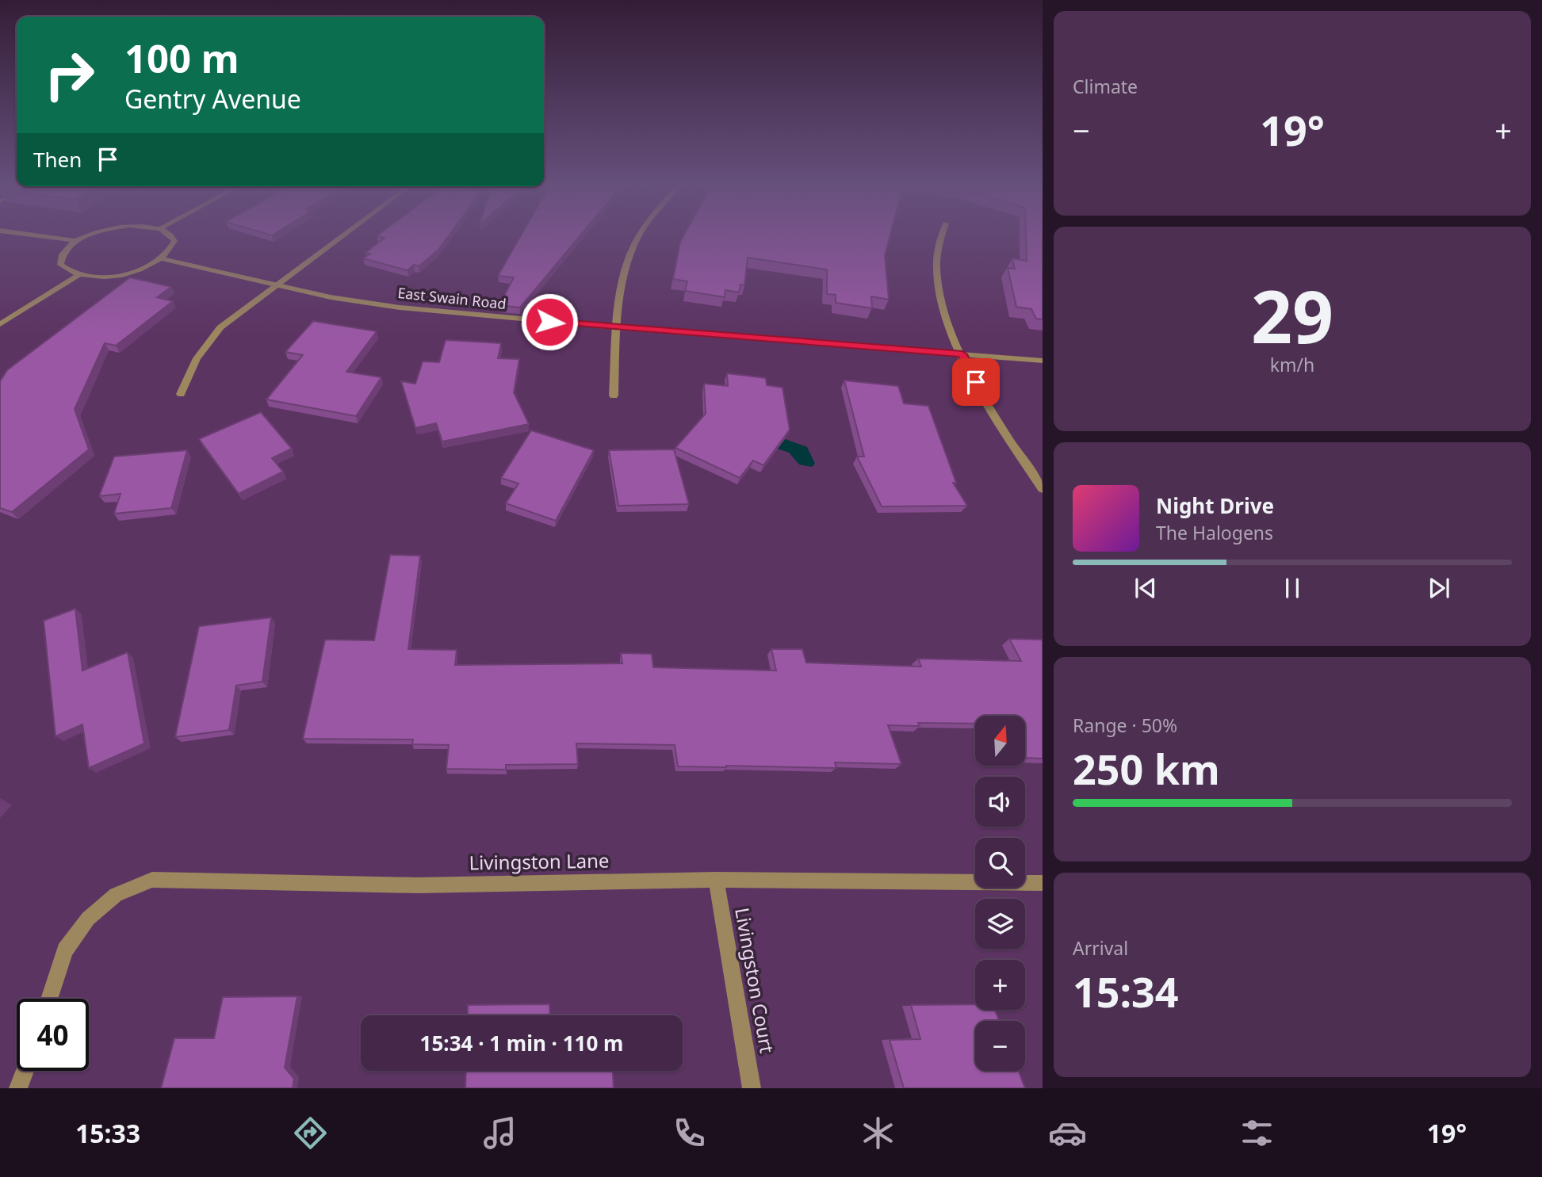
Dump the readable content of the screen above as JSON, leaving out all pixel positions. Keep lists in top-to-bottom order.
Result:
{
  "streets": {
    "street": ["East Swain Road", "Livingston Lane", "Livingston Court"]
  },
  "crossings": [
    ["Livingston Lane", "Livingston Court"]
  ],
  "north": "top",
  "page": {
    "tile": [
      "Climate",
      ["29", "km/h"],
      ["Range · 50%", "250 km"],
      ["Arrival", "15:34"]
    ],
    "turn": ["100 m", "Gentry Avenue"],
    "heat": ["−", "19°", "+"],
    "then": "Then",
    "song": ["Night Drive", "The Halogens"],
    "map_buttons": ["+", "−"],
    "limit": "40",
    "trip": "15:34 · 1 min · 110 m",
    "tabs": ["15:33", "19°"]
  }
}
